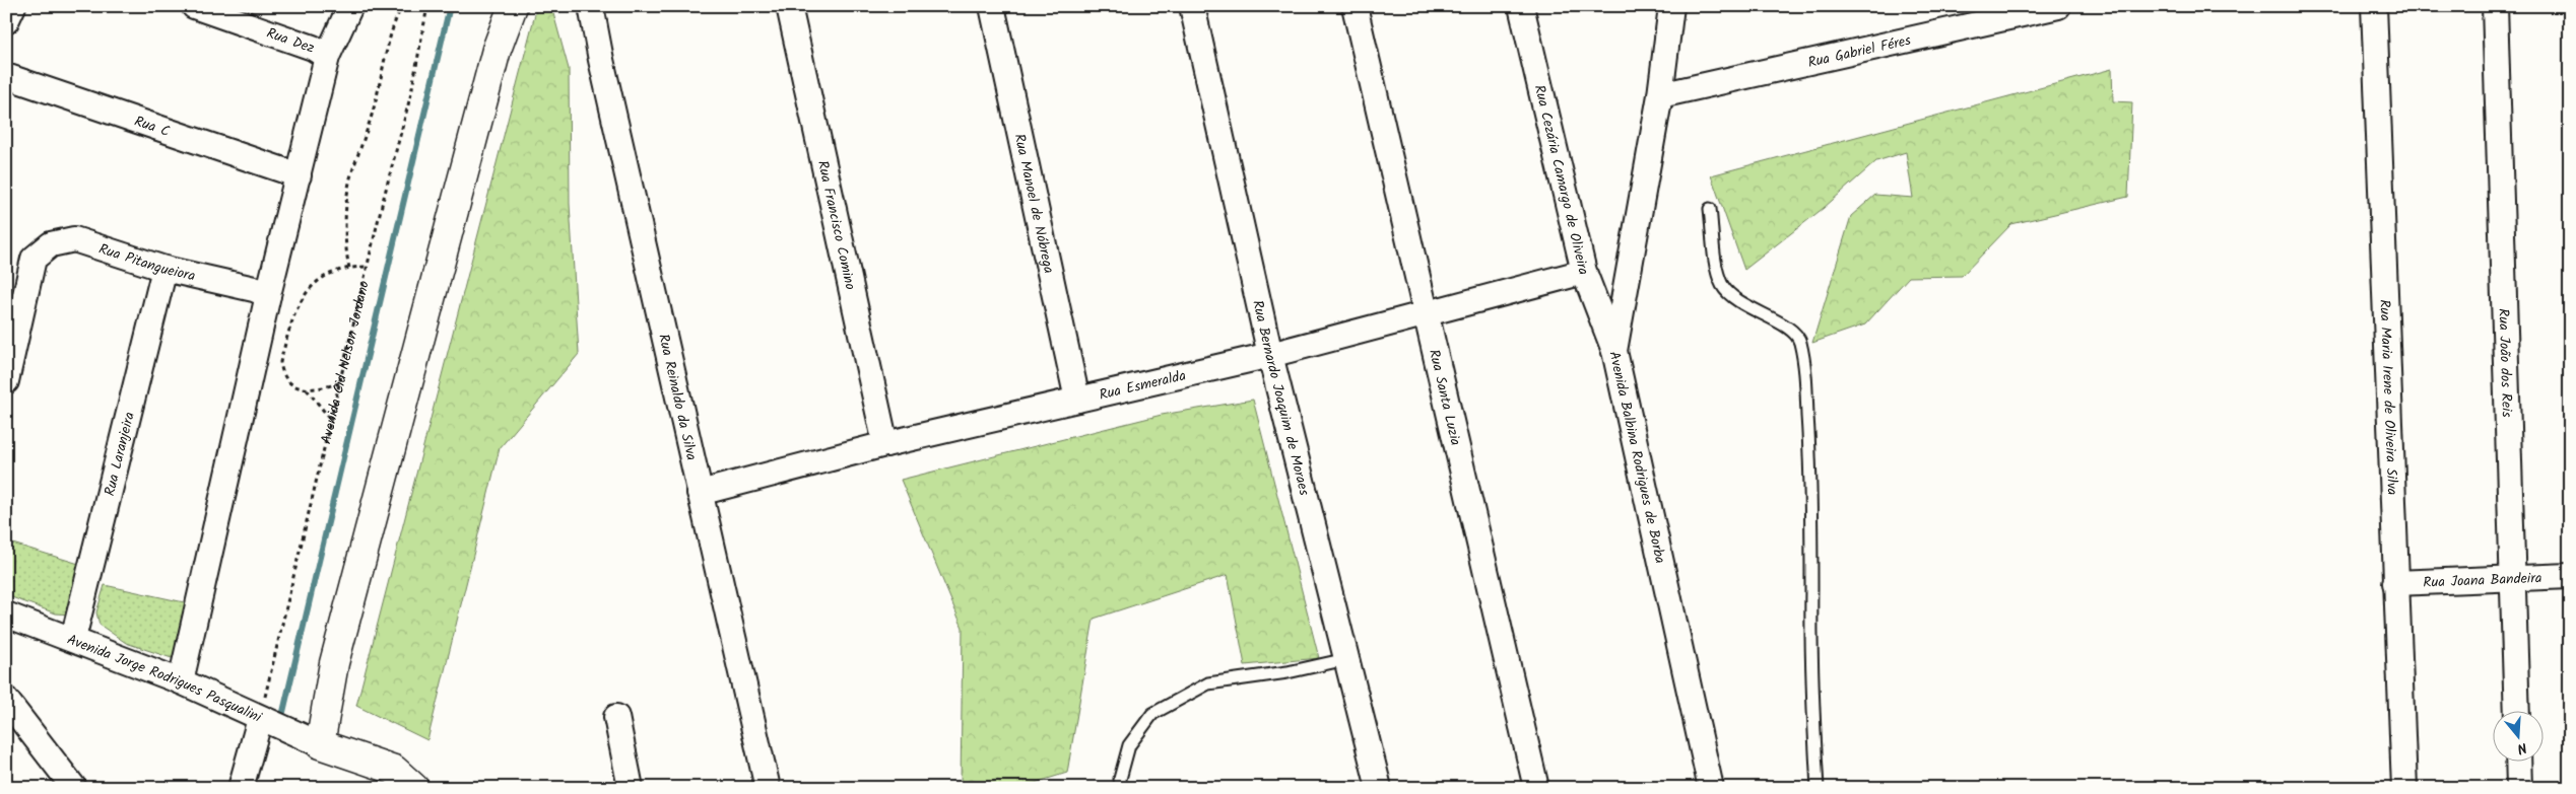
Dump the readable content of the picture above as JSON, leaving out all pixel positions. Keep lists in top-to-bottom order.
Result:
{
  "streets": {
    "street": [
      "Rua Dez",
      "Rua Gabriel Féres",
      "Rua C",
      "Rua Cezária Camargo de Oliveira",
      "Rua Manoel de Nóbrega",
      "Rua Francisco Comino",
      "Rua Pitangueiora",
      "Rua João dos Reis",
      "Rua Esmeralda",
      "Rua Santa Luzia",
      "Rua Reinaldo da Silva",
      "Rua Bernardo Joaquim de Moraes",
      "Rua Maria Irene de Oliveira Silva",
      "Rua Laranjeira",
      "Avenida Balbina Rodrigues de Borba",
      "Rua Joana Bandeira",
      "Avenida Jorge Rodrigues Pasqualini"
    ],
    "path": ["Avenida Cid Nelson Jordano"]
  },
  "crossings": [
    ["Rua Gabriel Féres", "Avenida Balbina Rodrigues de Borba"],
    ["Rua Cezária Camargo de Oliveira", "Rua Esmeralda"],
    ["Rua Cezária Camargo de Oliveira", "Avenida Balbina Rodrigues de Borba"],
    ["Rua Manoel de Nóbrega", "Rua Esmeralda"],
    ["Rua Francisco Comino", "Rua Esmeralda"],
    ["Rua Pitangueiora", "Rua Laranjeira"],
    ["Avenida Cid Nelson Jordano", "Avenida Jorge Rodrigues Pasqualini"],
    ["Rua João dos Reis", "Rua Joana Bandeira"],
    ["Rua Esmeralda", "Rua Santa Luzia"],
    ["Rua Esmeralda", "Rua Reinaldo da Silva"],
    ["Rua Esmeralda", "Rua Bernardo Joaquim de Moraes"],
    ["Rua Maria Irene de Oliveira Silva", "Rua Joana Bandeira"],
    ["Rua Laranjeira", "Avenida Jorge Rodrigues Pasqualini"]
  ],
  "north": "bottom"
}
